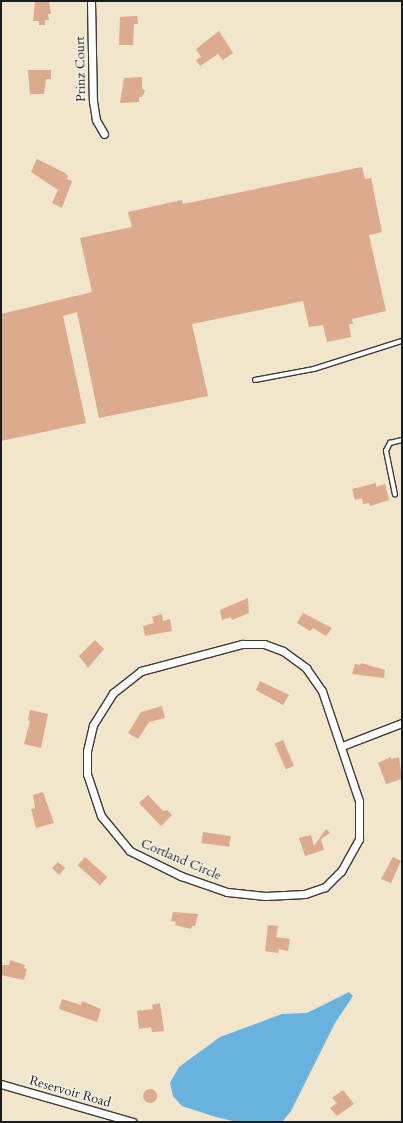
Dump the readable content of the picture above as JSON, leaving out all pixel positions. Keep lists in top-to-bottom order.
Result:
{
  "streets": {
    "street": ["Prinz Court", "Cortland Circle", "Reservoir Road"]
  }
}
